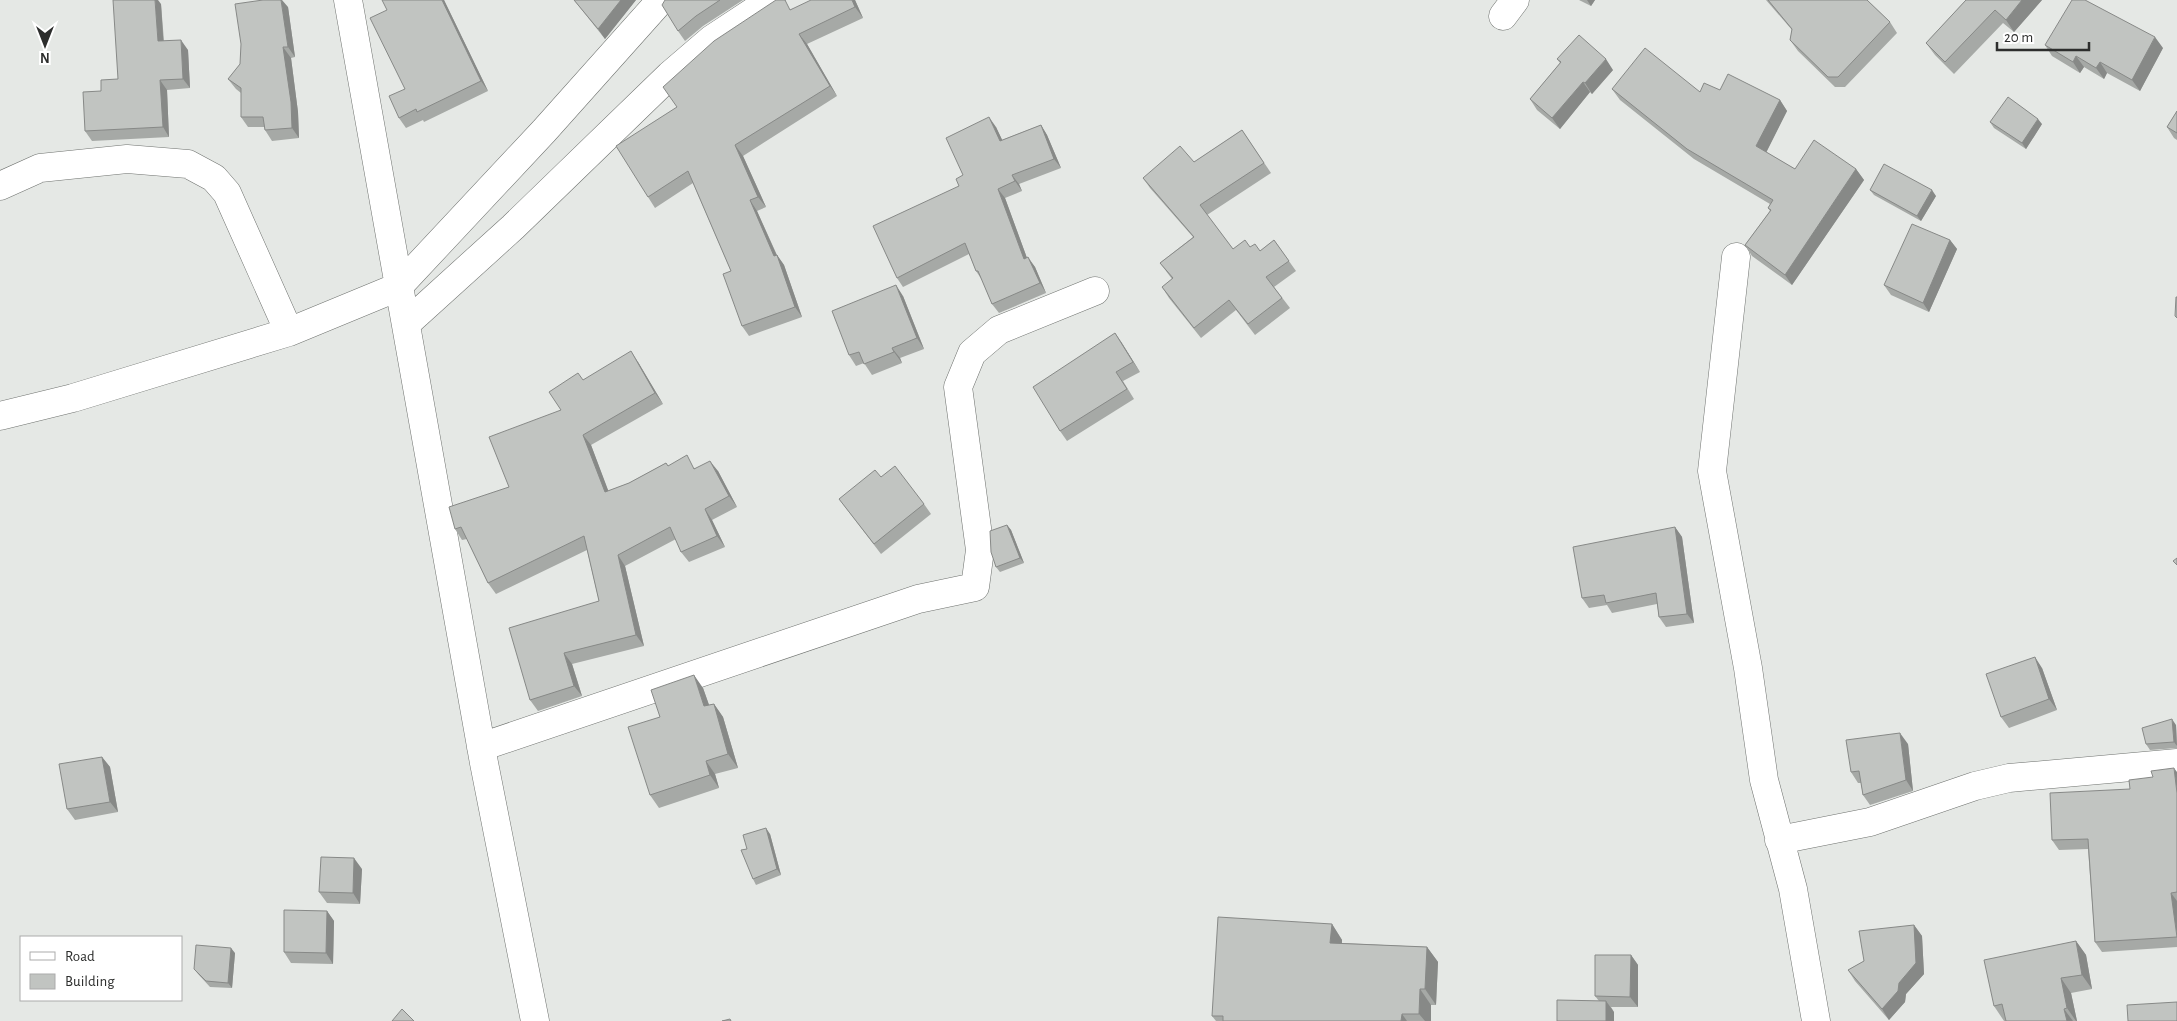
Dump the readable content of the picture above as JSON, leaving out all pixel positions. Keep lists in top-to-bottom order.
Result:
{
  "legend": ["Road", "Building"],
  "scale_bar": "20 m",
  "north": "bottom"
}
